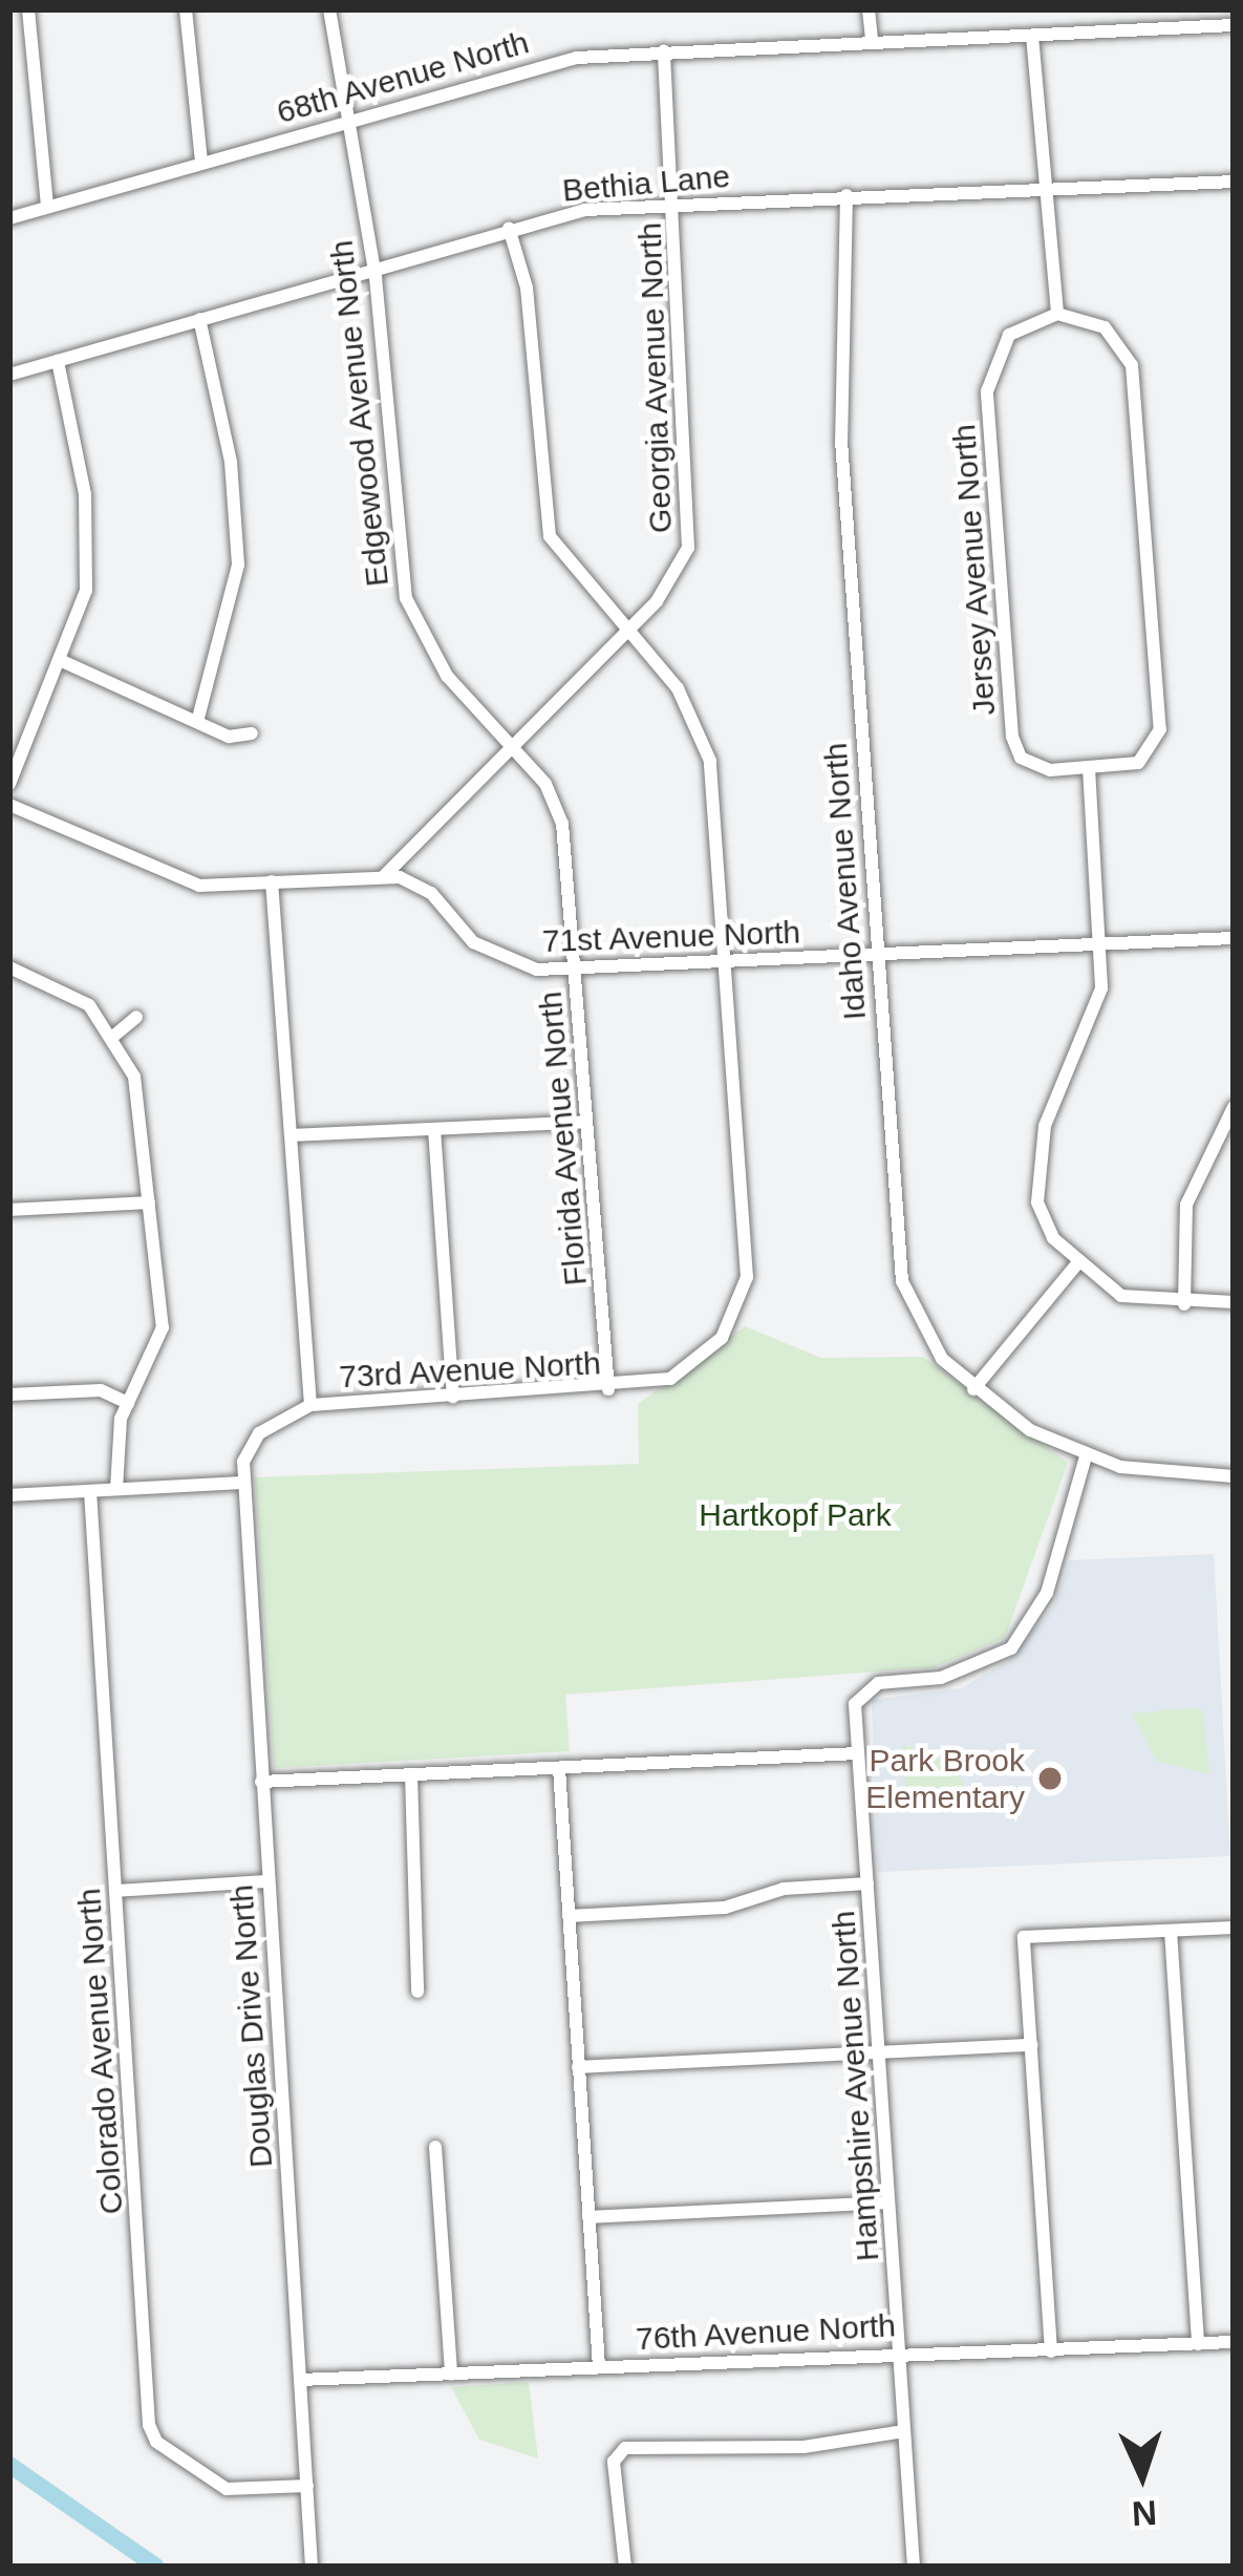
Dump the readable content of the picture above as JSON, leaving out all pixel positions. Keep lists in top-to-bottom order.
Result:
{
  "streets": {
    "street": [
      "68th Avenue North",
      "Bethia Lane",
      "Georgia Avenue North",
      "Edgewood Avenue North",
      "Jersey Avenue North",
      "Idaho Avenue North",
      "71st Avenue North",
      "Florida Avenue North",
      "73rd Avenue North",
      "Douglas Drive North",
      "Colorado Avenue North",
      "Hampshire Avenue North",
      "76th Avenue North"
    ]
  },
  "crossings": [
    ["68th Avenue North", "Georgia Avenue North"],
    ["68th Avenue North", "Edgewood Avenue North"],
    ["Bethia Lane", "Georgia Avenue North"],
    ["Bethia Lane", "Edgewood Avenue North"],
    ["Bethia Lane", "Idaho Avenue North"],
    ["Edgewood Avenue North", "Florida Avenue North"],
    ["Idaho Avenue North", "71st Avenue North"],
    ["71st Avenue North", "Florida Avenue North"],
    ["71st Avenue North", "73rd Avenue North"],
    ["Florida Avenue North", "73rd Avenue North"],
    ["73rd Avenue North", "Douglas Drive North"],
    ["Douglas Drive North", "Colorado Avenue North"],
    ["Douglas Drive North", "76th Avenue North"],
    ["Hampshire Avenue North", "76th Avenue North"]
  ],
  "parks": ["Hartkopf Park"],
  "places": ["Park Brook Elementary"],
  "north": "bottom"
}
